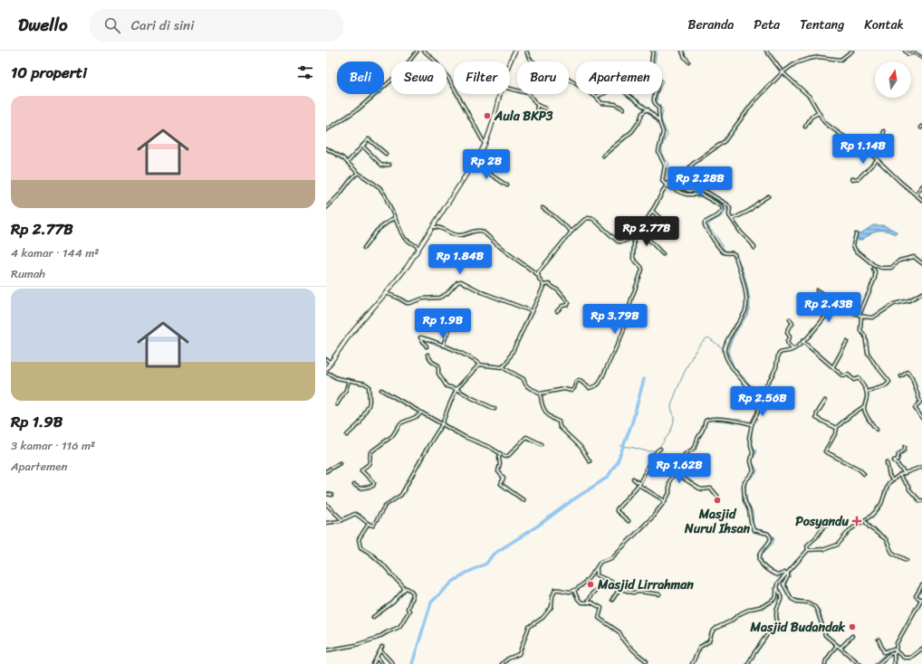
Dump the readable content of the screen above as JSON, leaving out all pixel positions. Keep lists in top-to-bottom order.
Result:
{
  "places": {
    "other": [
      "Aula BKP3",
      "Masjid Nurul Ihsan",
      "Masjid Lirrahman",
      "Masjid Budandak"
    ],
    "health": ["Posyandu"]
  },
  "north": "top",
  "page": {
    "header": "Dwello",
    "search": "Cari di sini",
    "nav": [
      "Beranda",
      "Peta",
      "Tentang",
      "Kontak"
    ],
    "heading": "10 properti",
    "chip": [
      "Beli",
      "Sewa",
      "Filter",
      "Baru",
      "Apartemen"
    ],
    "list": [
      {
        "name": "Rp 2.77B",
        "note": "4 kamar · 144 m² · Rumah"
      },
      {
        "name": "Rp 1.9B",
        "note": "3 kamar · 116 m² · Apartemen"
      }
    ],
    "price": [
      "Rp 1.14B",
      "Rp 2B",
      "Rp 2.28B",
      "Rp 2.77B",
      "Rp 1.84B",
      "Rp 2.43B",
      "Rp 3.79B",
      "Rp 1.9B",
      "Rp 2.56B",
      "Rp 1.62B"
    ]
  }
}
